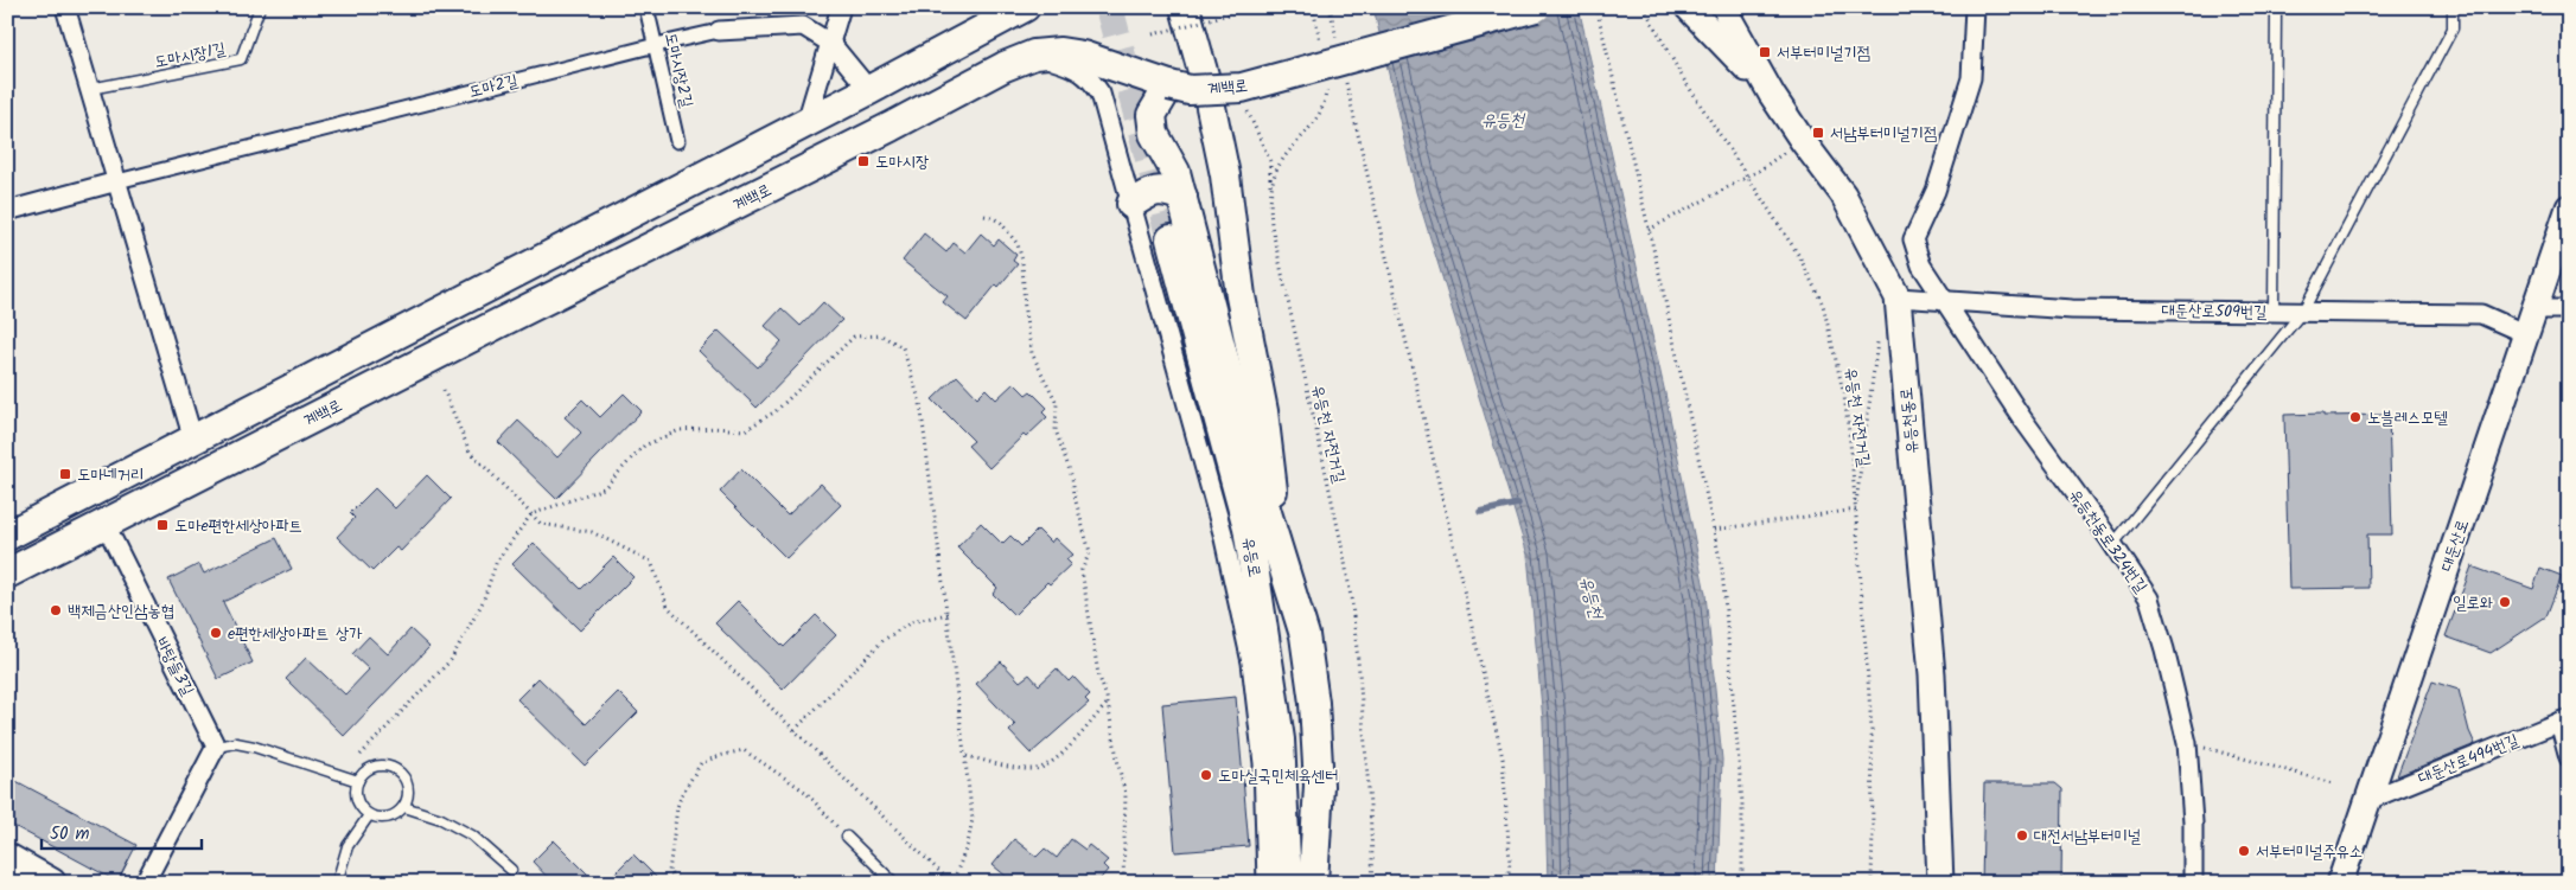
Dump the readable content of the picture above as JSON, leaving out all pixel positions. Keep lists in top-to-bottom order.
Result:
{
  "streets": {
    "main road": [
      "계백로",
      "유등천동로",
      "대둔산로",
      "유등로"
    ],
    "street": [
      "도마시장2길",
      "도마2길",
      "대둔산로509번길",
      "유등천동로324번길",
      "바탕들3길",
      "대둔산로494번길"
    ],
    "lane": ["도마시장1길"],
    "path": ["유등천 자전거길"]
  },
  "crossings": [
    ["도마시장2길", "도마2길"],
    ["계백로", "바탕들3길"],
    ["대둔산로509번길", "유등천동로"],
    ["대둔산로509번길", "유등천동로324번길"],
    ["대둔산로509번길", "대둔산로"],
    ["대둔산로", "대둔산로494번길"]
  ],
  "water": ["유등천"],
  "places": {
    "transit": [
      "서부터미널기점",
      "서남부터미널기점",
      "도마시장",
      "도마네거리",
      "도마e편한세상아파트"
    ],
    "other": [
      "노블레스모텔",
      "일로와",
      "백제금산인삼농협",
      "e편한세상아파트 상가",
      "도마실국민체육센터",
      "대전서남부터미널",
      "서부터미널주유소"
    ]
  },
  "scale_bar": "50 m"
}
